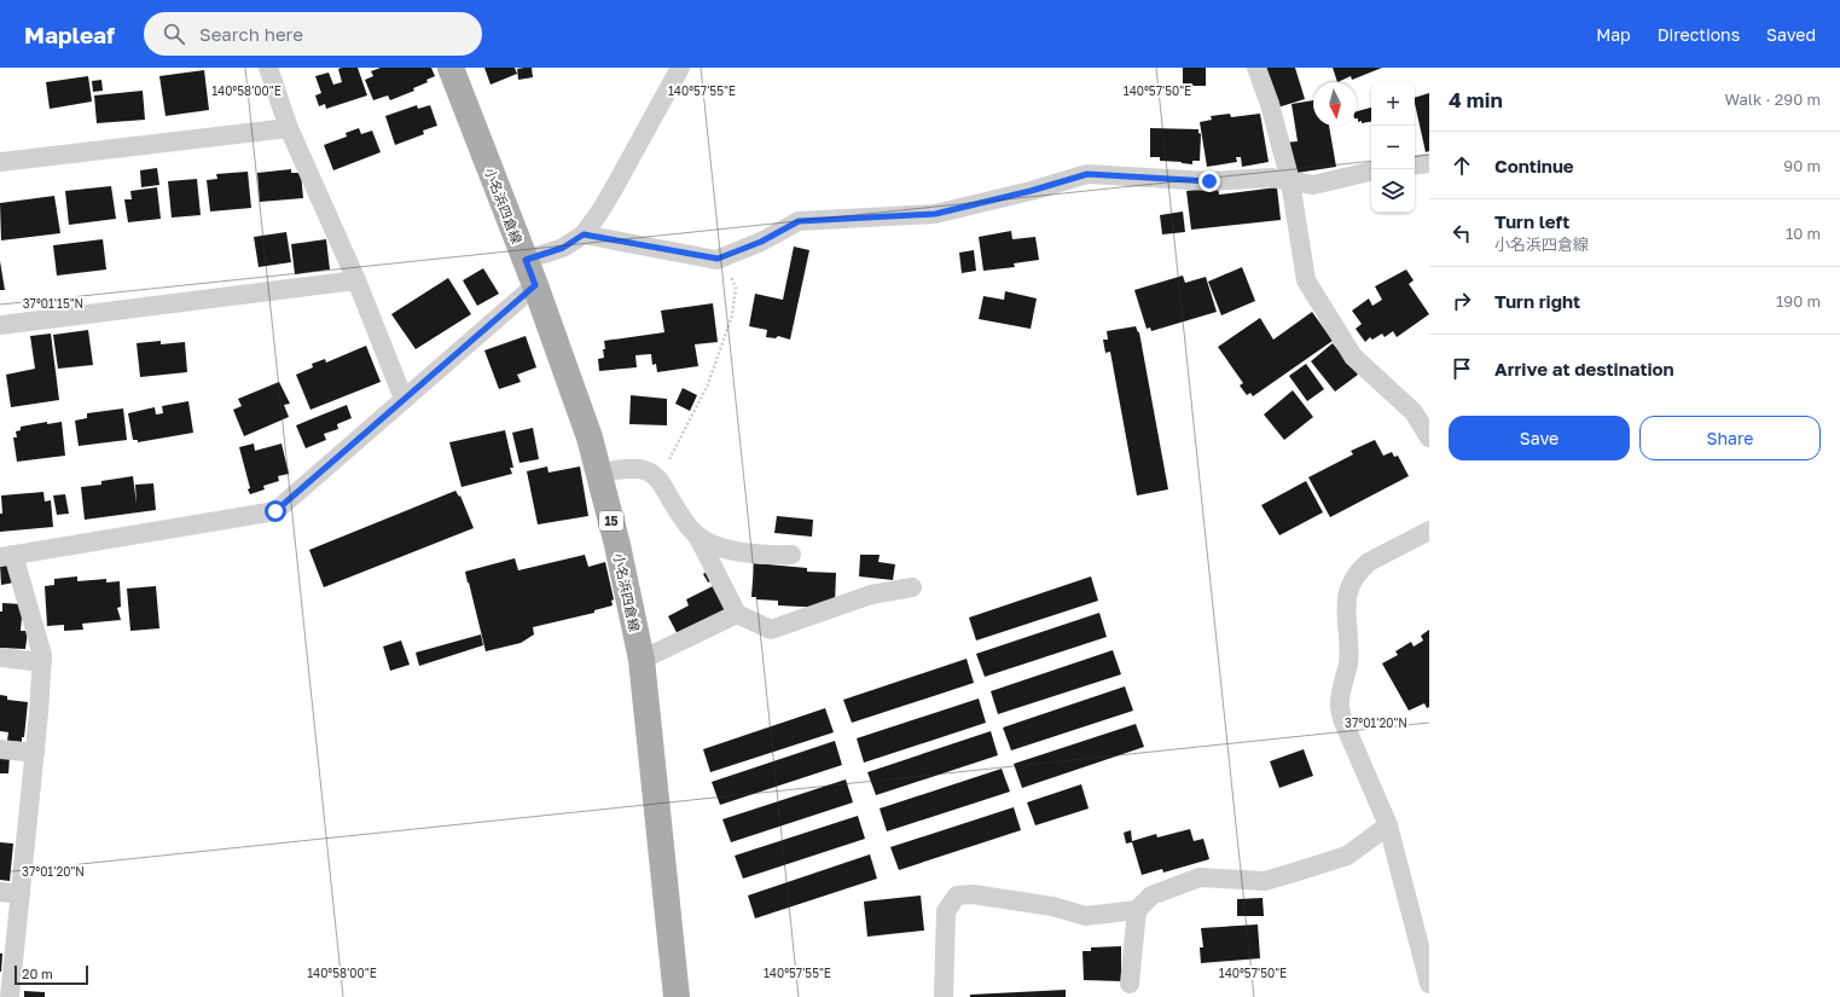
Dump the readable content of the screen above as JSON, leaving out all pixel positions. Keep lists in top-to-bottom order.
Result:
{
  "streets": {
    "main road": ["小名浜四倉線", "15"]
  },
  "scale_bar": "20 m",
  "north": "bottom",
  "page": {
    "header": "Mapleaf",
    "search": "Search here",
    "nav": ["Map", "Directions", "Saved"],
    "heading": ["4 min", "Walk · 290 m"],
    "map_buttons": ["+", "−"],
    "list": [
      ["Continue", "90 m"],
      ["Turn left", "小名浜四倉線", "10 m"],
      ["Turn right", "190 m"],
      "Arrive at destination"
    ],
    "buttons": ["Save", "Share"],
    "scale": "20 m"
  },
  "coordinates": [
    "140°58'00\"E",
    "140°57'55\"E",
    "140°57'50\"E",
    "37°01'15\"N",
    "37°01'20\"N"
  ]
}
